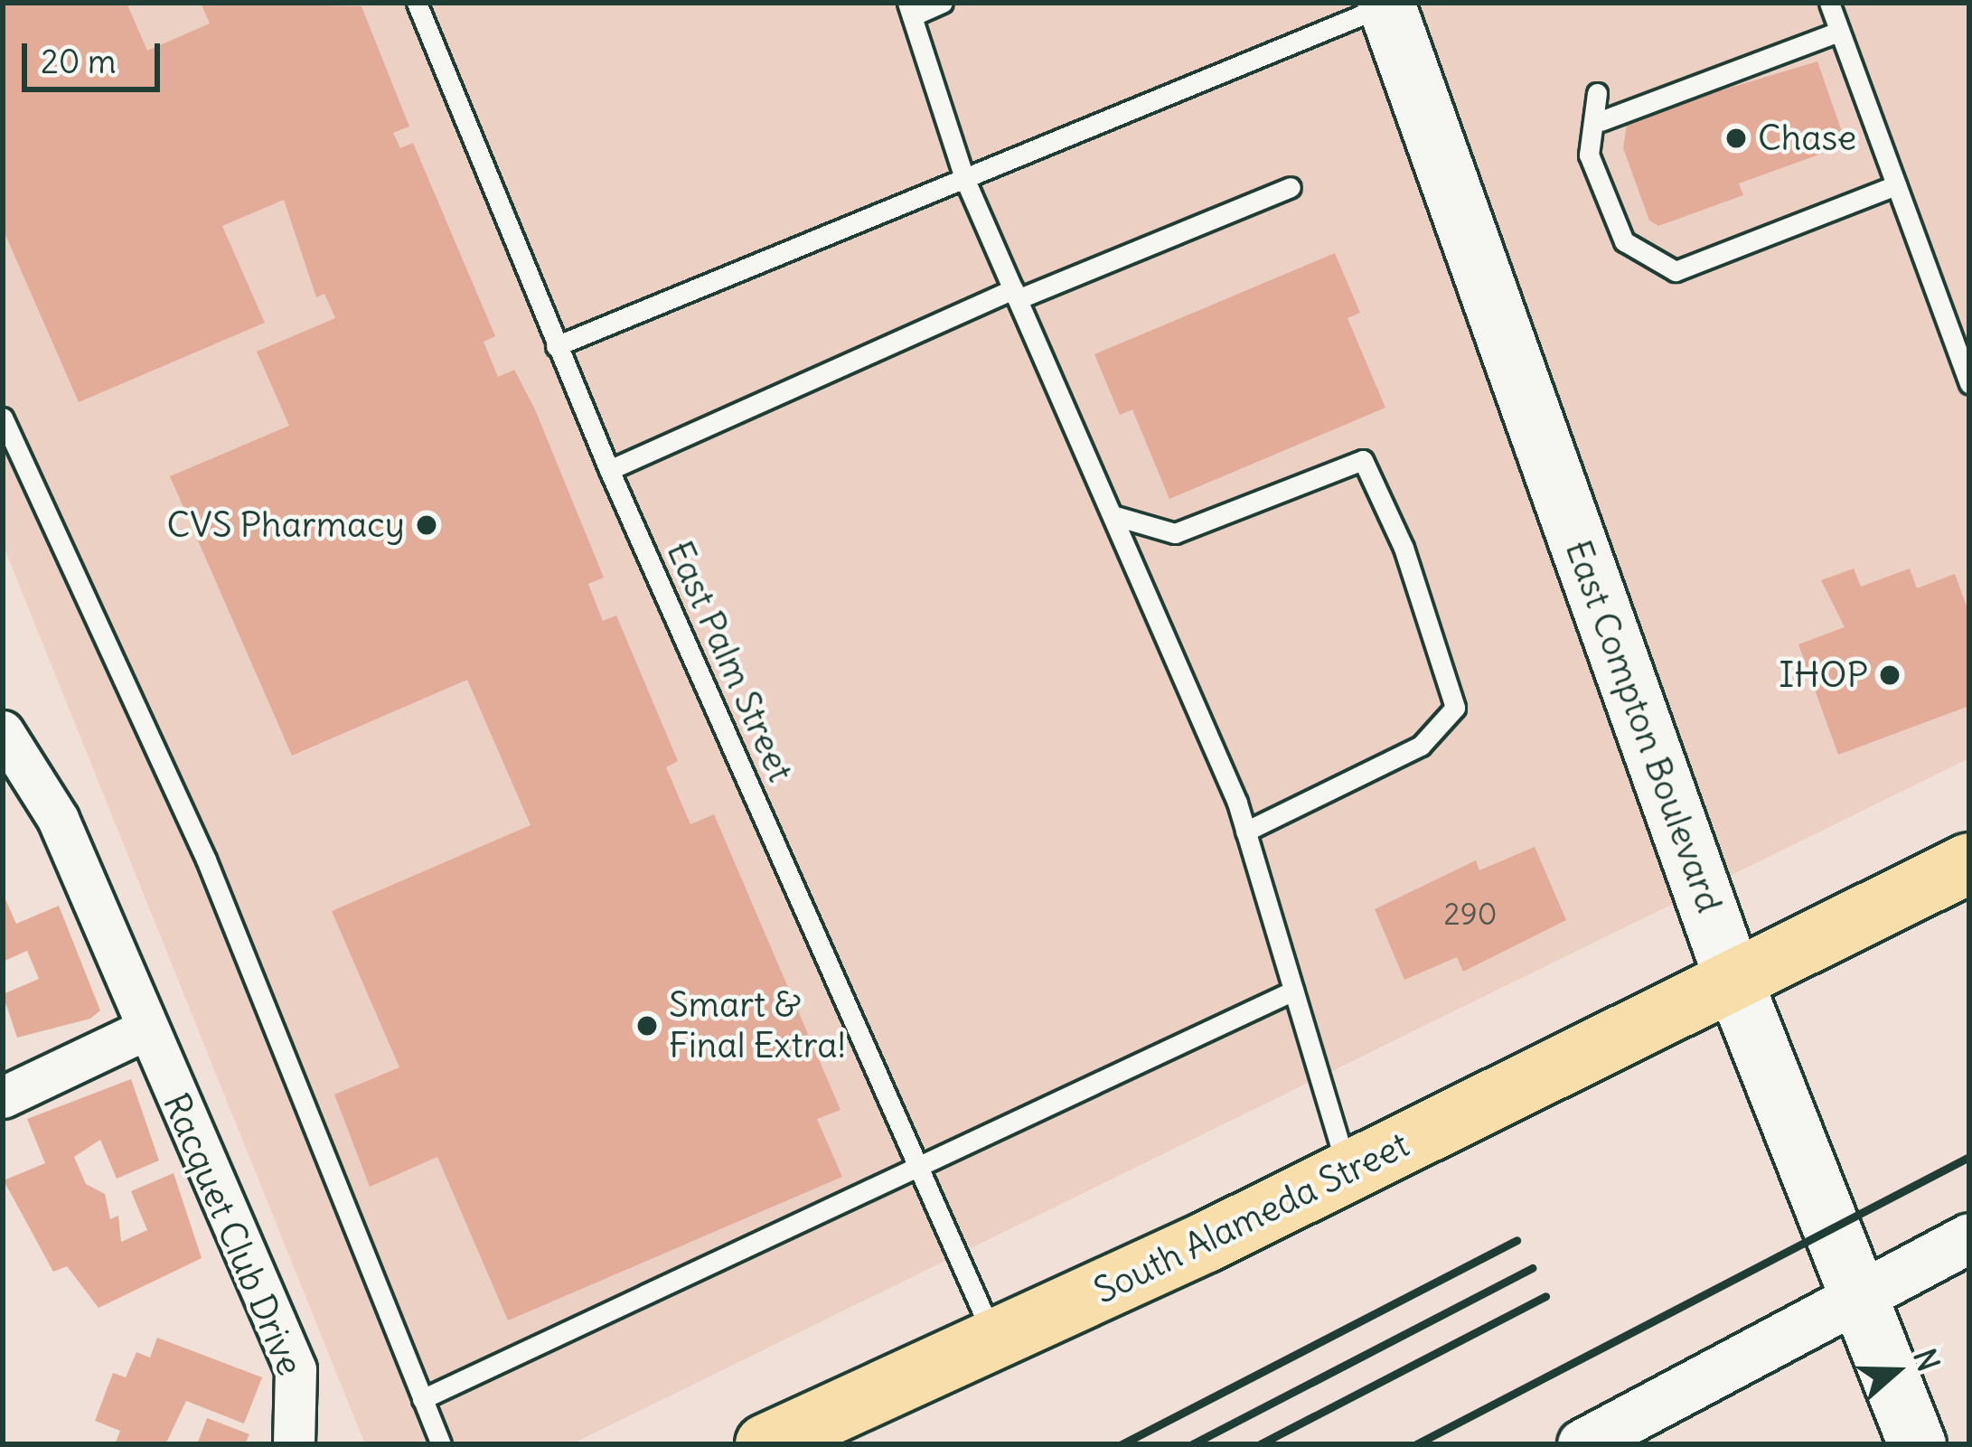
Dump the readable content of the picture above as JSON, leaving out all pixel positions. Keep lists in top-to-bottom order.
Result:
{
  "streets": {
    "main road": ["East Compton Boulevard", "South Alameda Street"],
    "street": ["Racquet Club Drive"],
    "lane": ["East Palm Street"]
  },
  "crossings": [
    ["East Palm Street", "South Alameda Street"],
    ["East Compton Boulevard", "South Alameda Street"]
  ],
  "places": [
    "Chase",
    "CVS Pharmacy",
    "IHOP",
    "Smart & Final Extra!"
  ],
  "house_numbers": ["290"],
  "scale_bar": "20 m",
  "north": "right"
}
